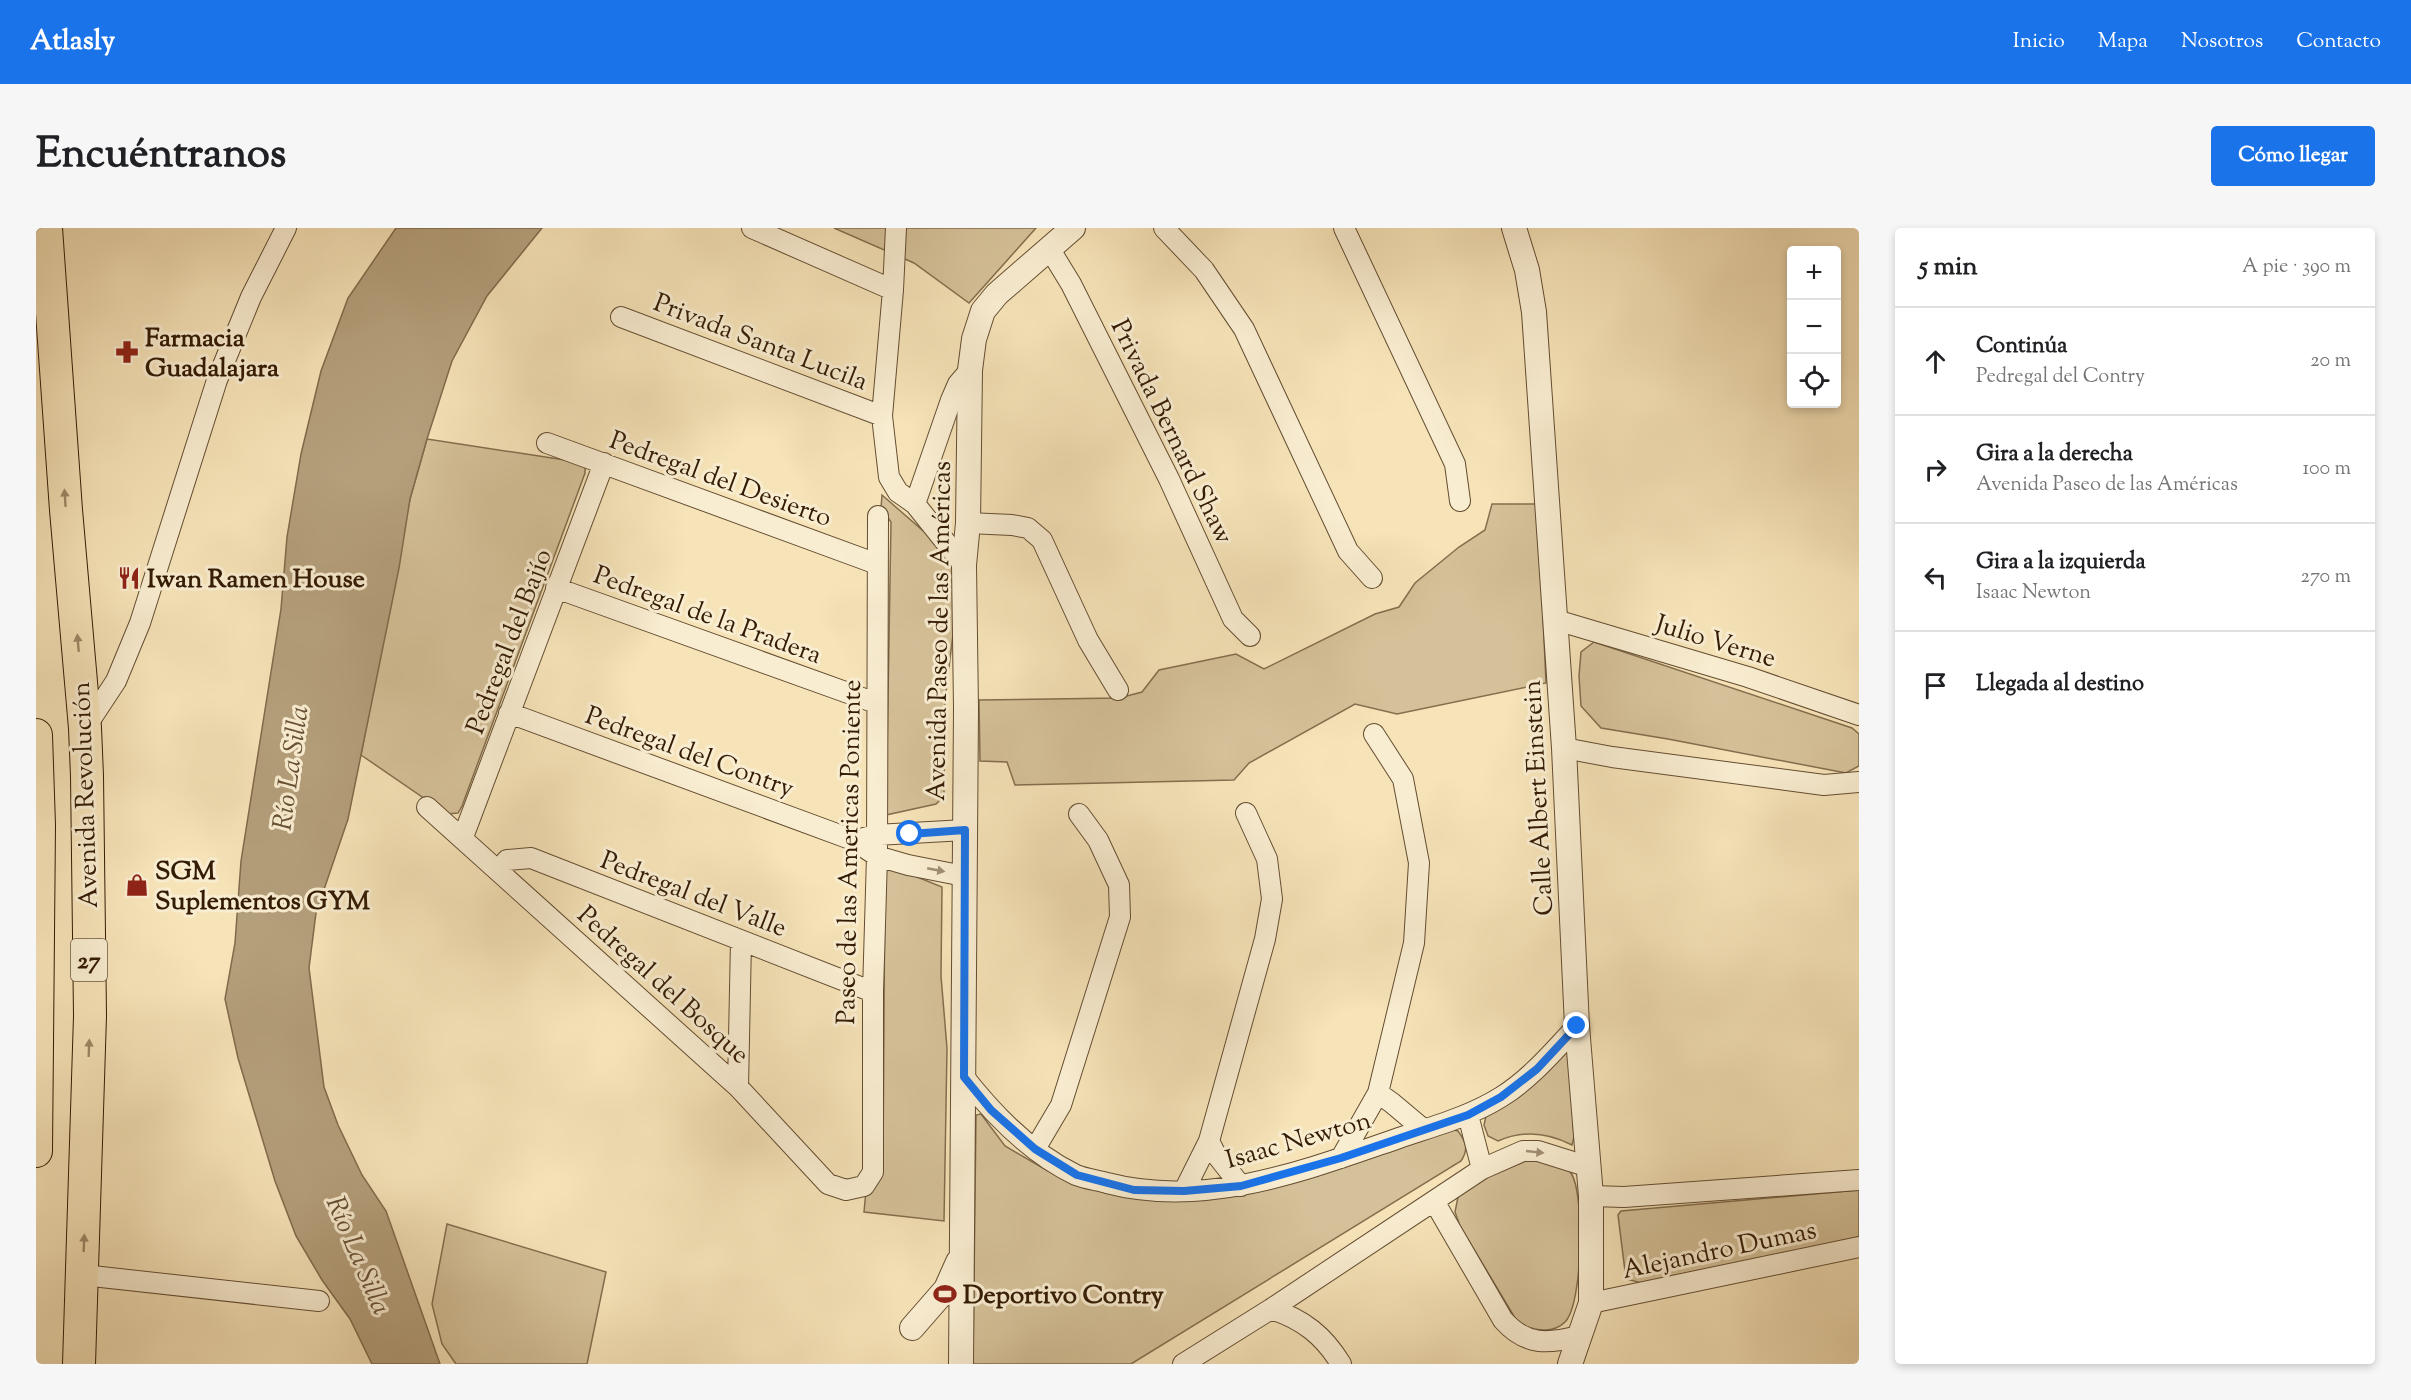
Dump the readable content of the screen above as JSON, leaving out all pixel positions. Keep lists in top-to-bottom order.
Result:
{
  "streets": {
    "main road": ["Avenida Revolución", "27"],
    "street": [
      "Privada Santa Lucila",
      "Privada Bernard Shaw",
      "Pedregal del Desierto",
      "Pedregal de la Pradera",
      "Avenida Paseo de las Américas",
      "Julio Verne",
      "Pedregal del Bajío",
      "Pedregal del Contry",
      "Calle Albert Einstein",
      "Paseo de las Americas Poniente",
      "Pedregal del Valle",
      "Pedregal del Bosque",
      "Isaac Newton",
      "Alejandro Dumas"
    ]
  },
  "crossings": [
    ["Privada Bernard Shaw", "Avenida Paseo de las Américas"],
    ["Pedregal del Desierto", "Pedregal del Bajío"],
    ["Pedregal del Desierto", "Paseo de las Americas Poniente"],
    ["Pedregal de la Pradera", "Pedregal del Bajío"],
    ["Pedregal de la Pradera", "Paseo de las Americas Poniente"],
    ["Avenida Paseo de las Américas", "Pedregal del Contry"],
    ["Avenida Paseo de las Américas", "Isaac Newton"],
    ["Julio Verne", "Calle Albert Einstein"],
    ["Pedregal del Bajío", "Pedregal del Contry"],
    ["Pedregal del Bajío", "Pedregal del Bosque"],
    ["Pedregal del Contry", "Paseo de las Americas Poniente"],
    ["Calle Albert Einstein", "Isaac Newton"],
    ["Calle Albert Einstein", "Alejandro Dumas"],
    ["Paseo de las Americas Poniente", "Pedregal del Valle"],
    ["Paseo de las Americas Poniente", "Pedregal del Bosque"],
    ["Pedregal del Valle", "Pedregal del Bosque"]
  ],
  "water": ["Río La Silla"],
  "places": {
    "pharmacy": ["Farmacia Guadalajara"],
    "restaurant": ["Iwan Ramen House"],
    "shop": ["SGM Suplementos GYM"],
    "sports": ["Deportivo Contry"]
  },
  "page": {
    "header": "Atlasly",
    "nav": [
      "Inicio",
      "Mapa",
      "Nosotros",
      "Contacto"
    ],
    "title": "Encuéntranos",
    "buttons": "Cómo llegar",
    "heading": ["5 min", "A pie · 390 m"],
    "map_buttons": ["+", "−"],
    "list": [
      ["Continúa", "Pedregal del Contry", "20 m"],
      ["Gira a la derecha", "Avenida Paseo de las Américas", "100 m"],
      ["Gira a la izquierda", "Isaac Newton", "270 m"],
      "Llegada al destino"
    ]
  }
}
